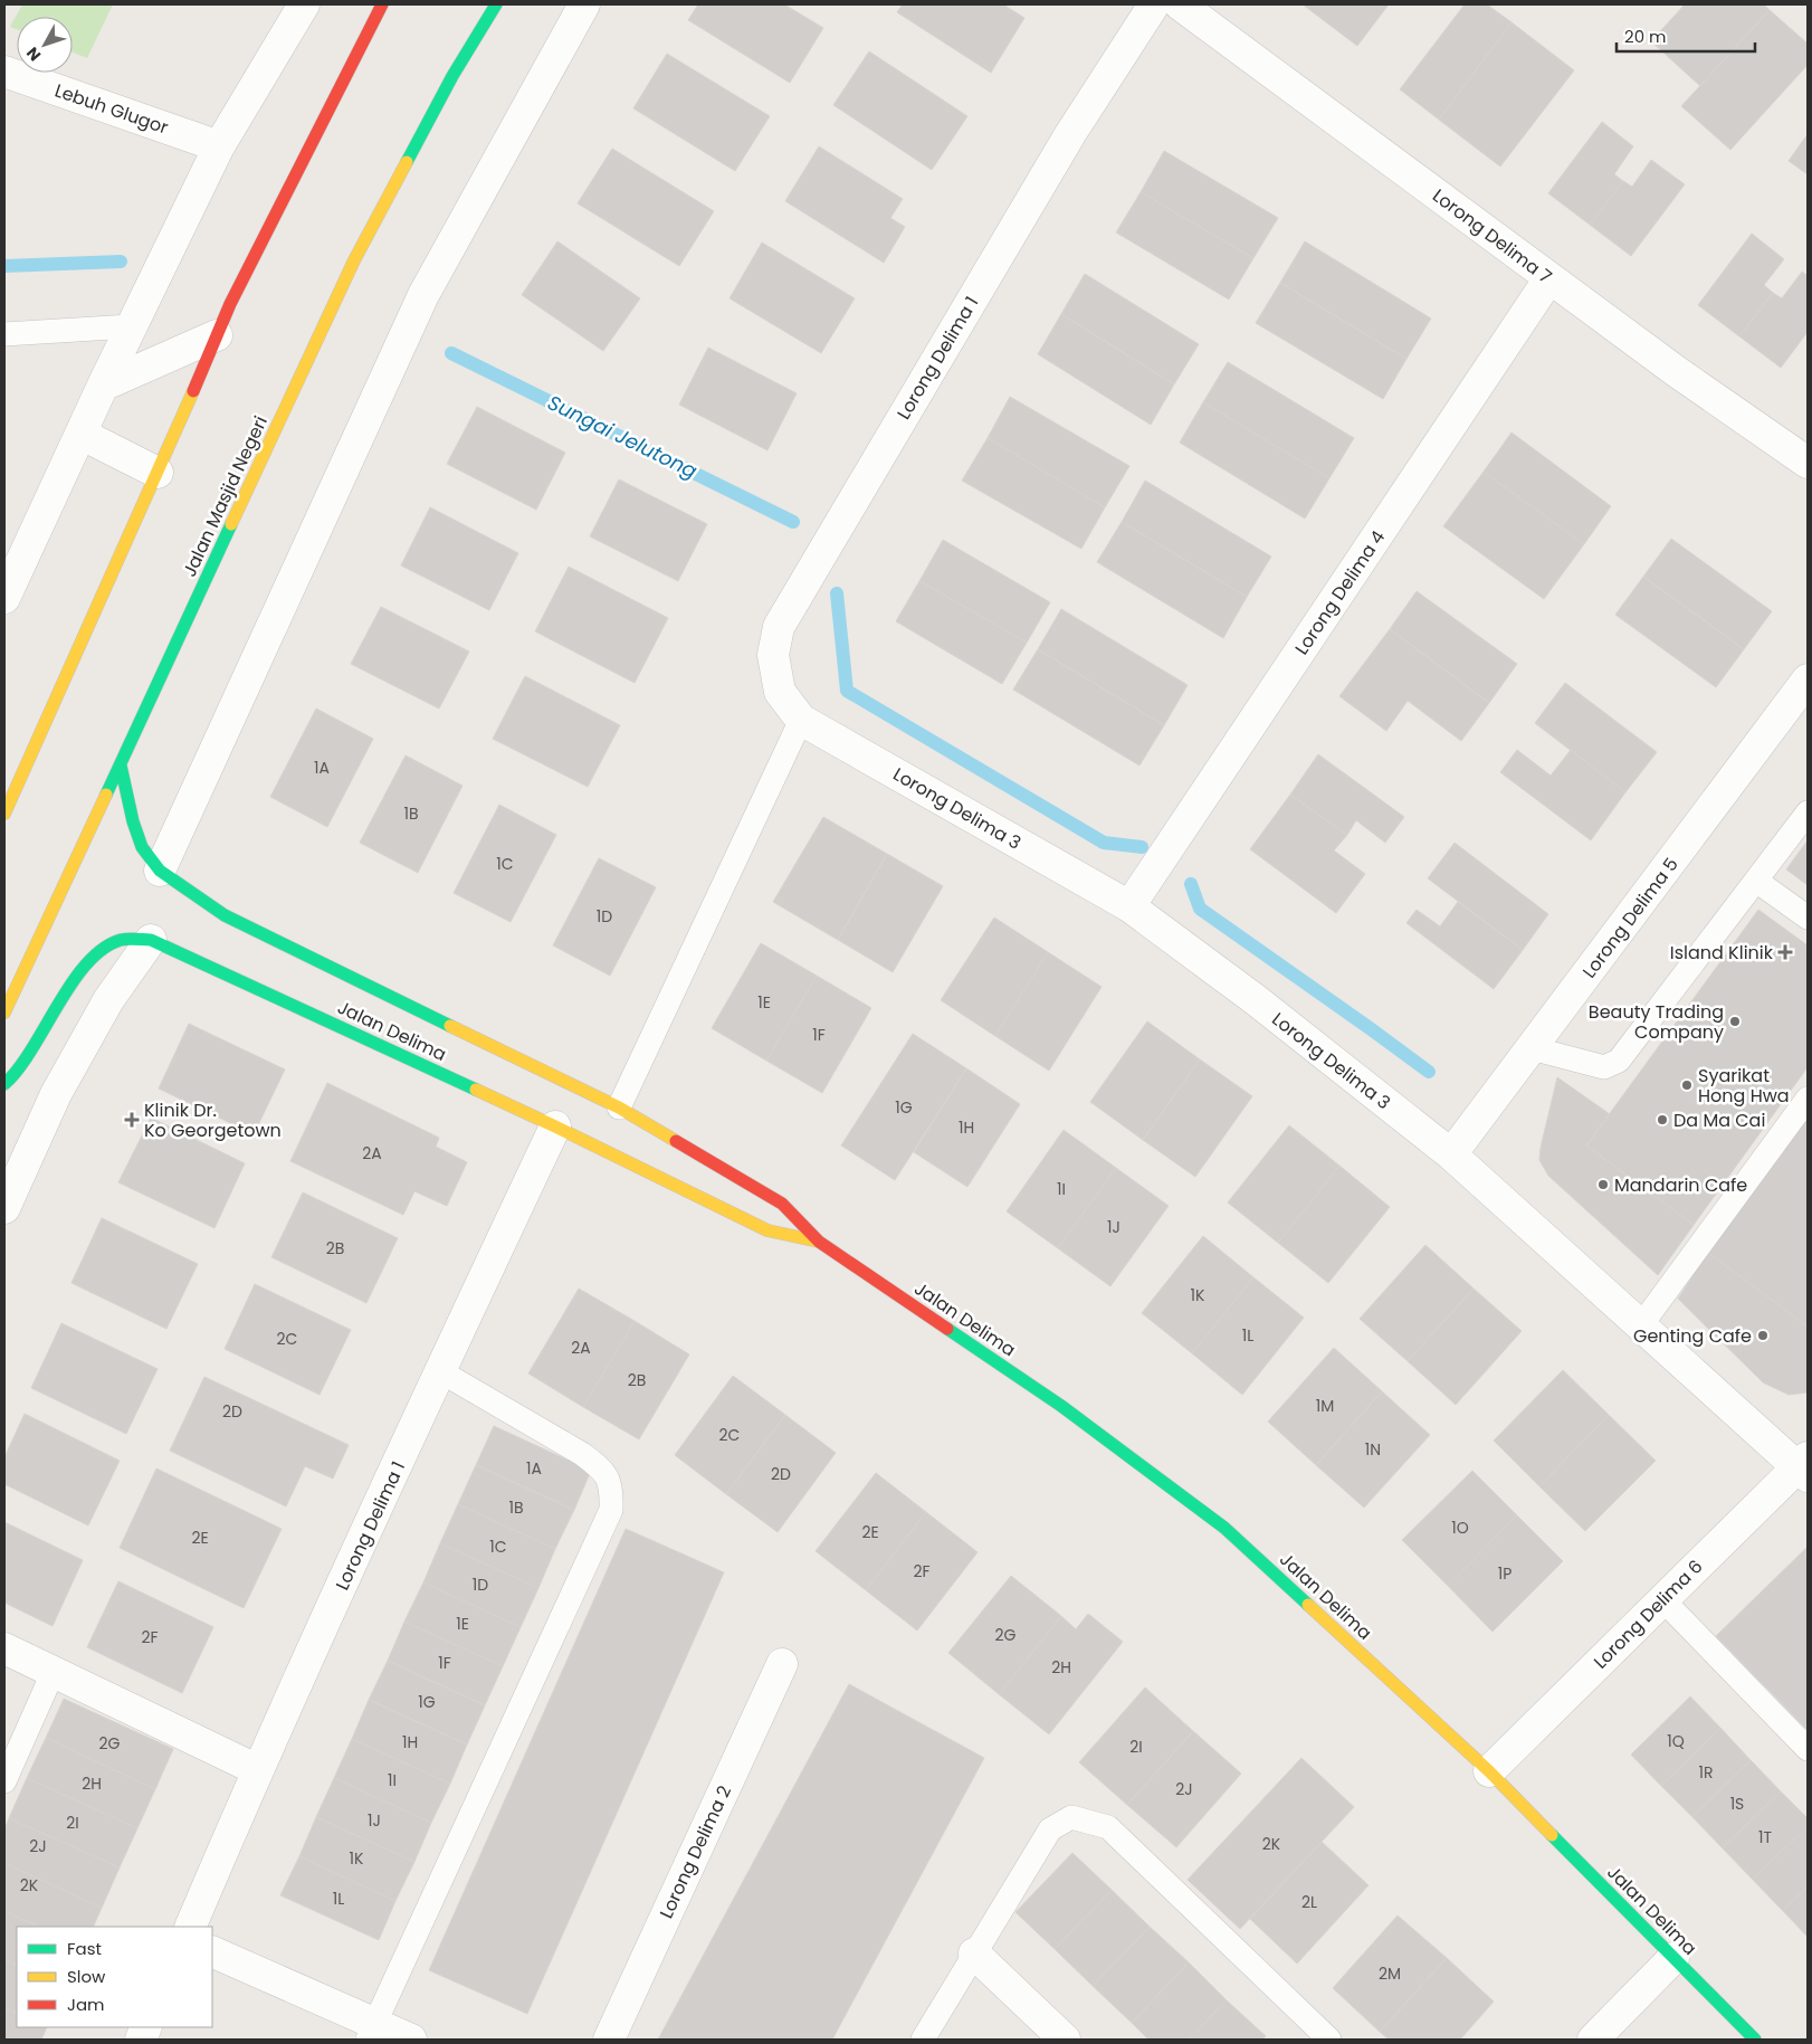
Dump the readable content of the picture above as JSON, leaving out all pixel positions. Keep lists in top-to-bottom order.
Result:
{
  "streets": {
    "main road": ["Jalan Masjid Negeri", "Jalan Delima"],
    "street": [
      "Lebuh Glugor",
      "Lorong Delima 7",
      "Lorong Delima 1",
      "Lorong Delima 4",
      "Lorong Delima 3",
      "Lorong Delima 5",
      "Lorong Delima 6",
      "Lorong Delima 2"
    ]
  },
  "crossings": [
    ["Lorong Delima 7", "Lorong Delima 4"],
    ["Lorong Delima 1", "Lorong Delima 3"],
    ["Lorong Delima 1", "Jalan Delima"],
    ["Jalan Masjid Negeri", "Jalan Delima"],
    ["Lorong Delima 4", "Lorong Delima 3"],
    ["Lorong Delima 3", "Lorong Delima 5"],
    ["Lorong Delima 3", "Lorong Delima 6"],
    ["Jalan Delima", "Lorong Delima 6"]
  ],
  "water": ["Sungai Jelutong"],
  "places": {
    "health": ["Island Klinik", "Klinik Dr. Ko Georgetown"],
    "other": [
      "Beauty Trading Company",
      "Syarikat Hong Hwa",
      "Da Ma Cai",
      "Mandarin Cafe",
      "Genting Cafe"
    ]
  },
  "house_numbers": [
    "1A",
    "1B",
    "1C",
    "1D",
    "1E",
    "1F",
    "1G",
    "1H",
    "2A",
    "1I",
    "1J",
    "2B",
    "1K",
    "1L",
    "2C",
    "2A",
    "2B",
    "1M",
    "2D",
    "2C",
    "1N",
    "1A",
    "2D",
    "1B",
    "1O",
    "2E",
    "2E",
    "1C",
    "2F",
    "1P",
    "1D",
    "1E",
    "2G",
    "2F",
    "1F",
    "2H",
    "1G",
    "1Q",
    "1H",
    "2G",
    "2I",
    "1R",
    "1I",
    "2H",
    "2J",
    "1S",
    "1J",
    "2I",
    "1T",
    "2K",
    "2J",
    "1K",
    "2K",
    "1L",
    "2L",
    "2M"
  ],
  "legend": ["Fast", "Slow", "Jam"],
  "scale_bar": "20 m",
  "north": "bottom left"
}
